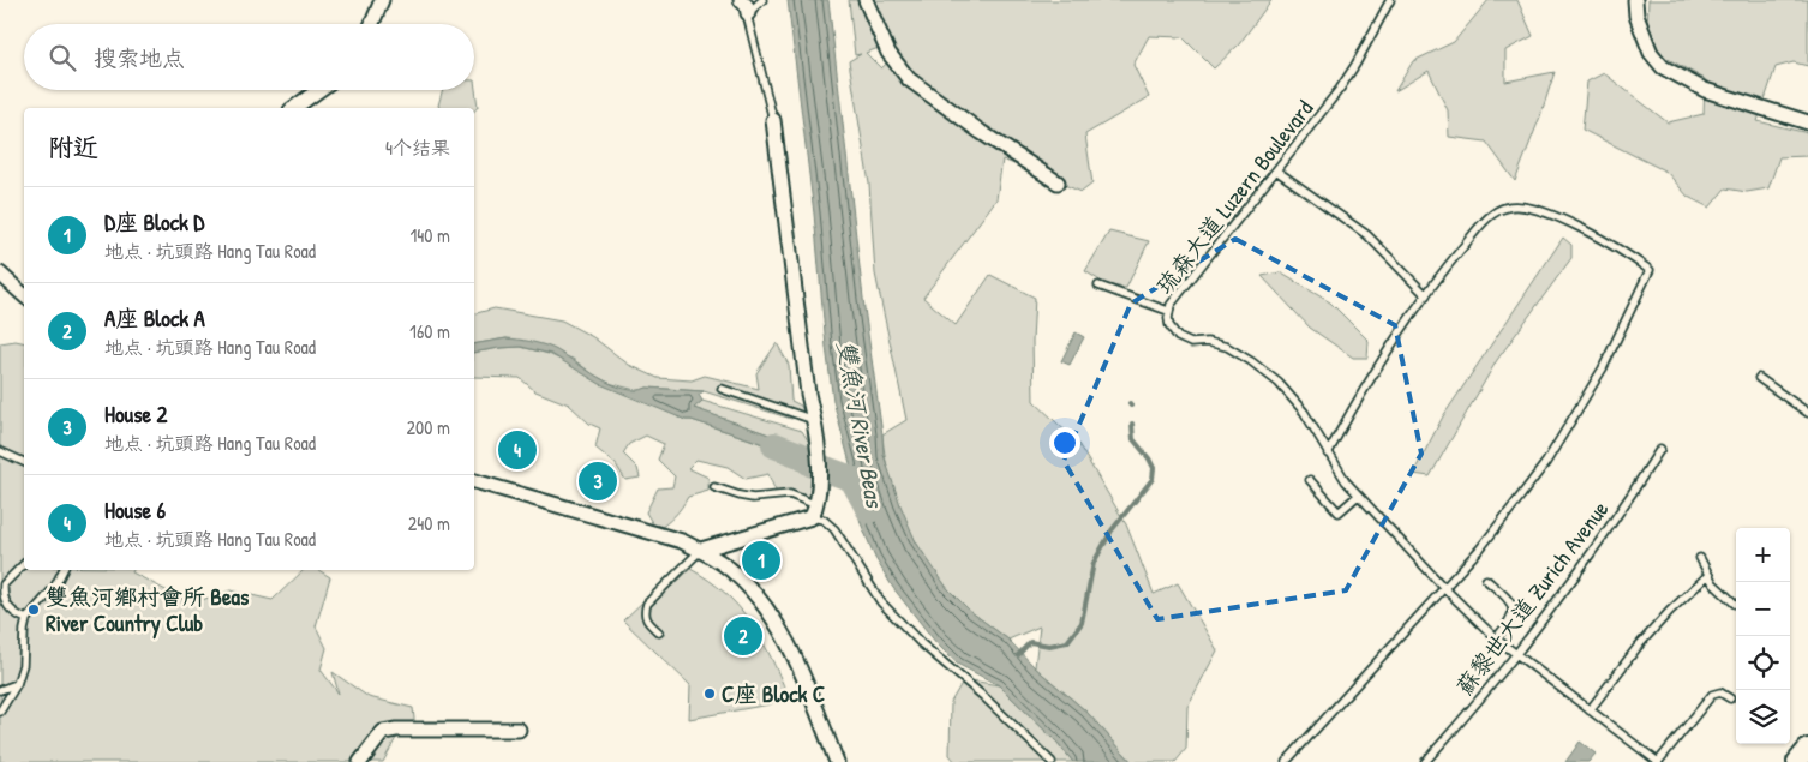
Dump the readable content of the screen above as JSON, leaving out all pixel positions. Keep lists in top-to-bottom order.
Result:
{
  "streets": {
    "lane": ["琉森大道 Luzern Boulevard", "蘇黎世大道 Zurich Avenue"]
  },
  "crossings": [
    ["琉森大道 Luzern Boulevard", "蘇黎世大道 Zurich Avenue"]
  ],
  "water": ["雙魚河 River Beas"],
  "places": ["雙魚河鄉村會所 Beas River Country Club", "C座 Block C"],
  "page": {
    "search": "搜索地点",
    "heading": ["附近", "4个结果"],
    "list": [
      {
        "mark": "1",
        "name": "D座 Block D",
        "note": "地点 · 坑頭路 Hang Tau Road",
        "value": "140 m"
      },
      {
        "mark": "2",
        "name": "A座 Block A",
        "note": "地点 · 坑頭路 Hang Tau Road",
        "value": "160 m"
      },
      {
        "mark": "3",
        "name": "House 2",
        "note": "地点 · 坑頭路 Hang Tau Road",
        "value": "200 m"
      },
      {
        "mark": "4",
        "name": "House 6",
        "note": "地点 · 坑頭路 Hang Tau Road",
        "value": "240 m"
      }
    ],
    "pins": [
      "4",
      "3",
      "1",
      "2"
    ],
    "map_buttons": ["+", "−"]
  }
}
